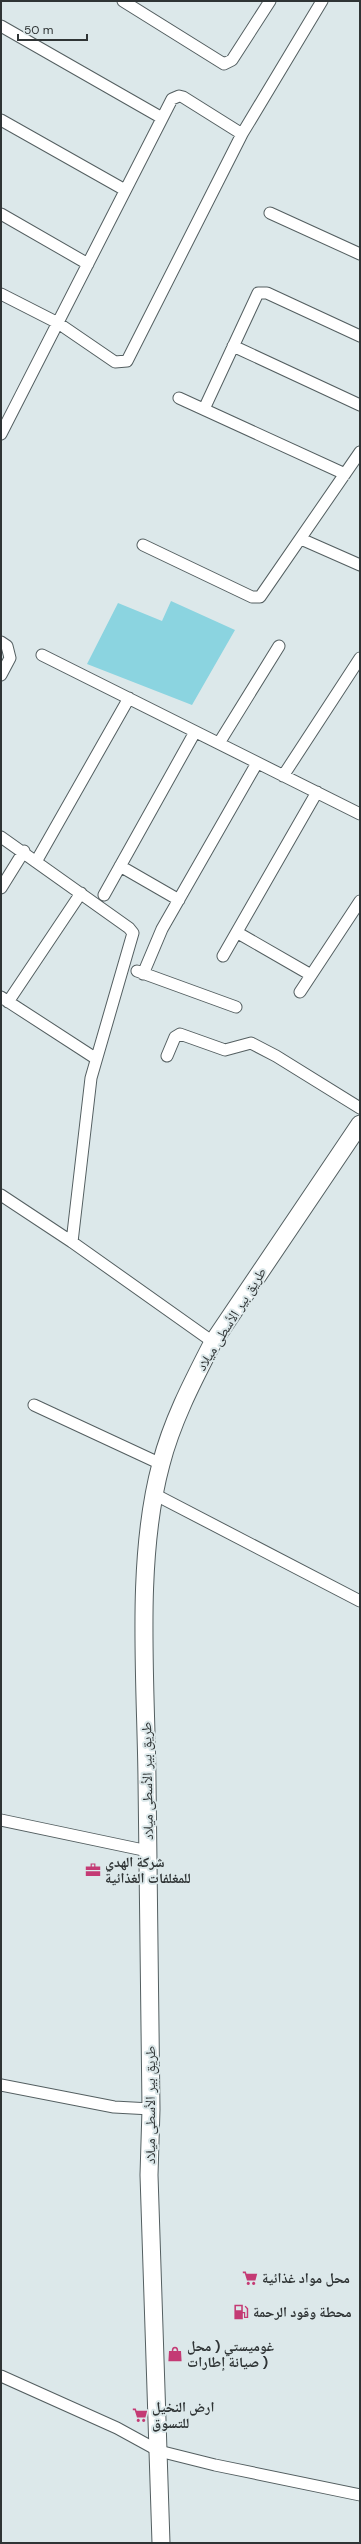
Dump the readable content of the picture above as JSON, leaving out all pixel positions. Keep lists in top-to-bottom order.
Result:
{
  "streets": {
    "main road": ["طريق بير الأسطى ميلاد"]
  },
  "places": {
    "office": ["شركة الهدي للمغلفات الغذائية"],
    "supermarket": ["محل مواد غذائية", "ارض النخيل للتسوق"],
    "fuel station": ["محطة وقود الرحمة"],
    "shop": ["غوميستي ( محل صيانة إطارات )"]
  },
  "scale_bar": "50 m"
}
